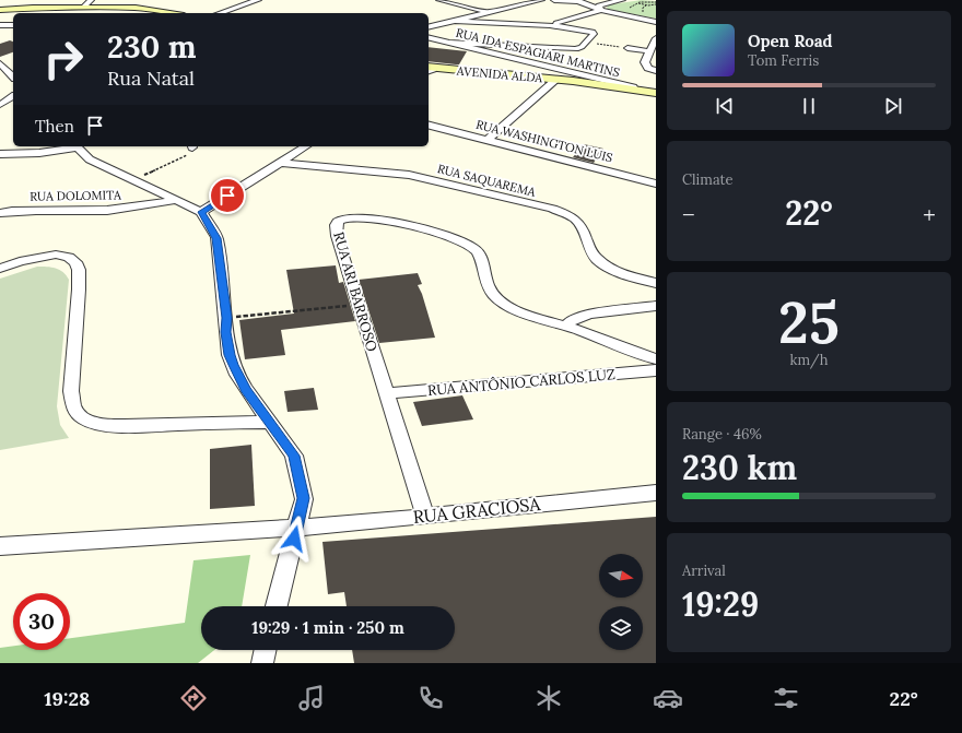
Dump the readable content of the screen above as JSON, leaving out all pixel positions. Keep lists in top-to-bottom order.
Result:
{
  "streets": {
    "main road": ["AVENIDA ALDA"],
    "street": [
      "RUA IDA ESPAGIARI MARTINS",
      "RUA WASHINGTON LUIS",
      "RUA SAQUAREMA",
      "RUA DOLOMITA",
      "RUA ARI BARROSO",
      "RUA ANTÔNIO CARLOS LUZ",
      "RUA GRACIOSA"
    ]
  },
  "crossings": [
    ["RUA IDA ESPAGIARI MARTINS", "AVENIDA ALDA"],
    ["RUA ARI BARROSO", "RUA ANTÔNIO CARLOS LUZ"],
    ["RUA ARI BARROSO", "RUA GRACIOSA"]
  ],
  "north": "right",
  "page": {
    "turn": ["230 m", "Rua Natal"],
    "song": ["Open Road", "Tom Ferris"],
    "then": "Then",
    "tile": [
      "Climate",
      ["25", "km/h"],
      ["Range · 46%", "230 km"],
      ["Arrival", "19:29"]
    ],
    "heat": ["−", "22°", "+"],
    "limit": "30",
    "trip": "19:29 · 1 min · 250 m",
    "tabs": ["19:28", "22°"]
  }
}
